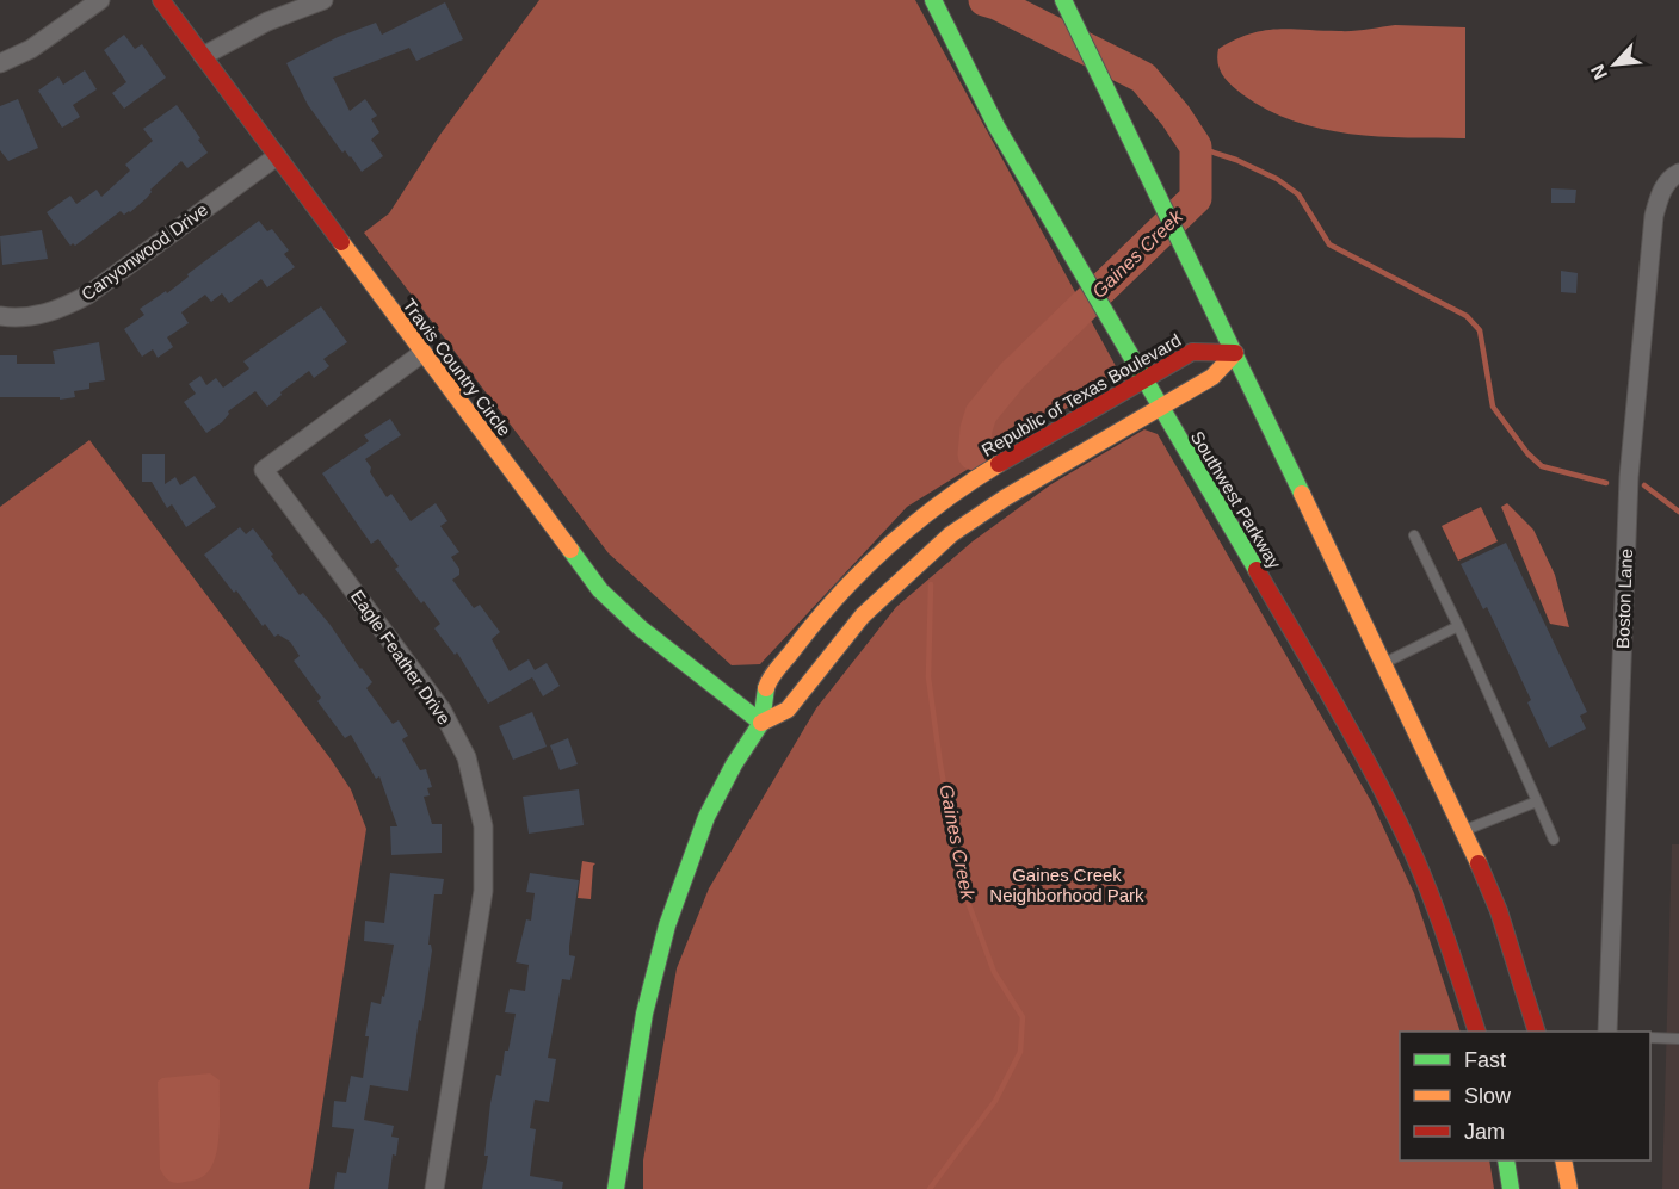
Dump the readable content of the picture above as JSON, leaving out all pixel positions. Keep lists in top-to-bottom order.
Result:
{
  "streets": {
    "street": [
      "Canyonwood Drive",
      "Travis Country Circle",
      "Republic of Texas Boulevard",
      "Southwest Parkway",
      "Boston Lane",
      "Eagle Feather Drive"
    ]
  },
  "crossings": [
    ["Canyonwood Drive", "Travis Country Circle"],
    ["Travis Country Circle", "Republic of Texas Boulevard"],
    ["Travis Country Circle", "Eagle Feather Drive"],
    ["Republic of Texas Boulevard", "Southwest Parkway"]
  ],
  "water": ["Gaines Creek"],
  "parks": ["Gaines Creek Neighborhood Park"],
  "legend": ["Fast", "Slow", "Jam"],
  "north": "bottom left"
}
